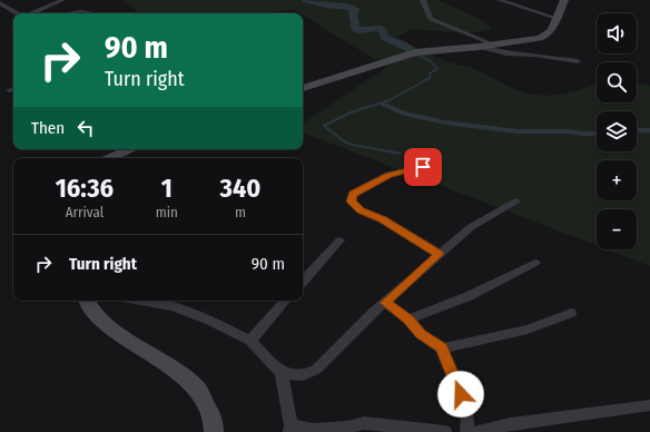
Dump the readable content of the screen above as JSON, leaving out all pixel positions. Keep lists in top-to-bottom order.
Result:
{
  "page": {
    "map_buttons": ["+", "−"],
    "turn": ["90 m", "Turn right"],
    "then": "Then",
    "eta": [
      "16:36",
      "Arrival",
      "1",
      "min",
      "340",
      "m"
    ],
    "list": [
      {
        "name": "Turn right",
        "value": "90 m"
      }
    ]
  }
}
